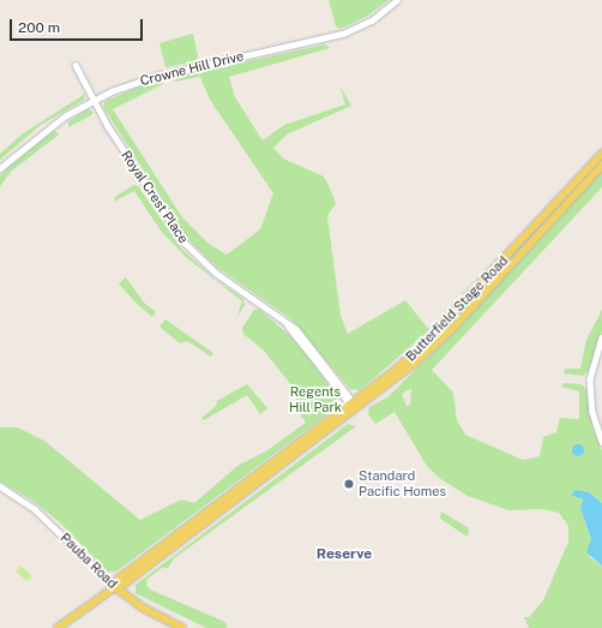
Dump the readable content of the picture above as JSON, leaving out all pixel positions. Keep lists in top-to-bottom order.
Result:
{
  "streets": {
    "main road": ["Butterfield Stage Road", "Pauba Road"],
    "street": ["Crowne Hill Drive", "Royal Crest Place"]
  },
  "crossings": [
    ["Crowne Hill Drive", "Royal Crest Place"],
    ["Royal Crest Place", "Butterfield Stage Road"],
    ["Butterfield Stage Road", "Pauba Road"]
  ],
  "districts": ["Reserve"],
  "parks": ["Regents Hill Park"],
  "places": ["Standard Pacific Homes"],
  "scale_bar": "200 m"
}
